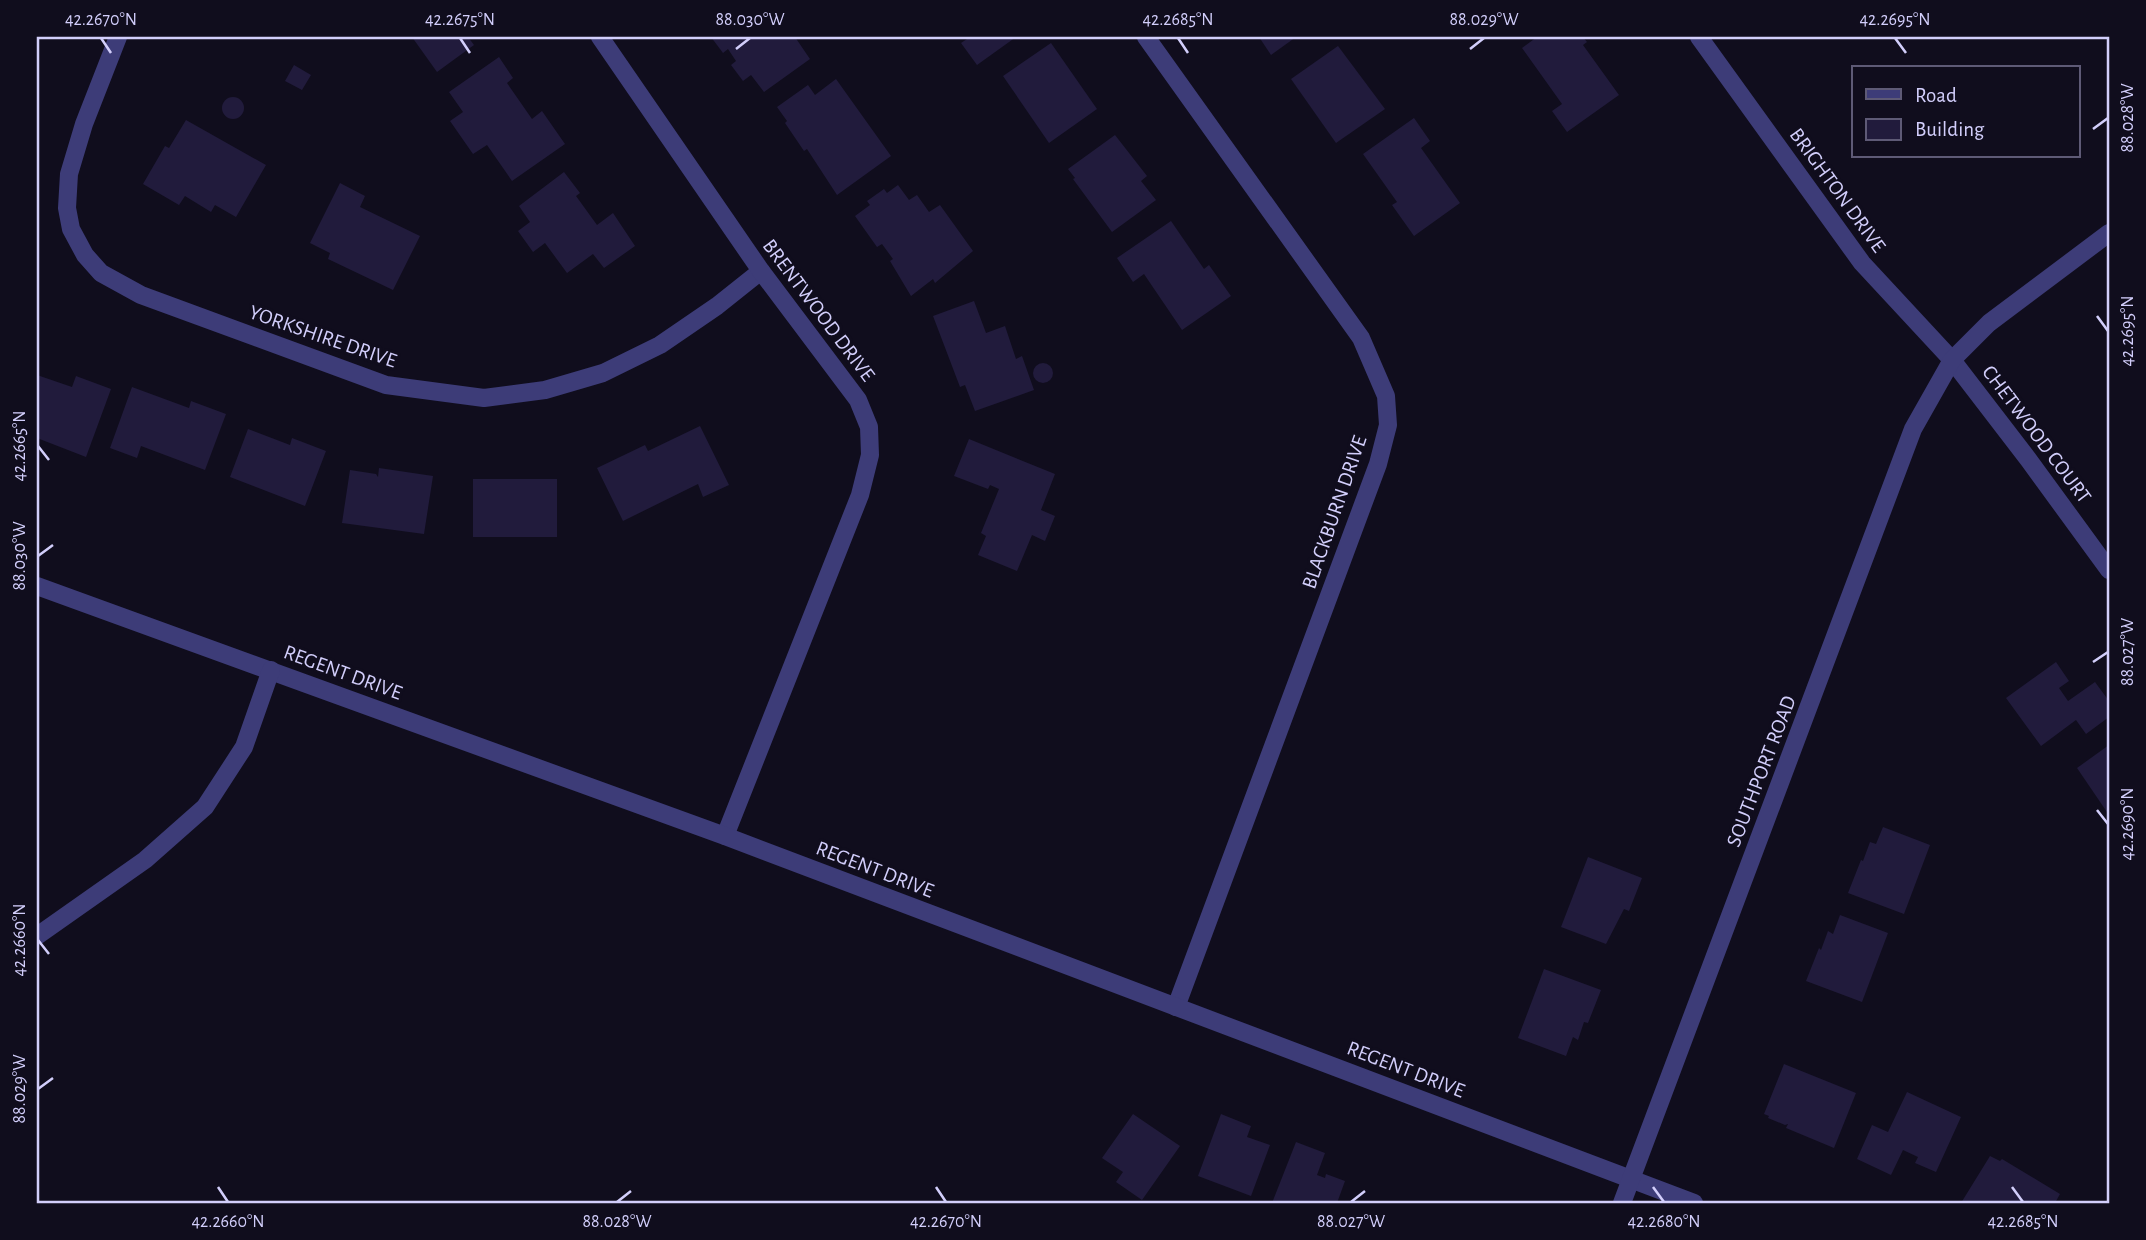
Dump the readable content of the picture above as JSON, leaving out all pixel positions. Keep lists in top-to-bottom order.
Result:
{
  "streets": {
    "street": [
      "BRIGHTON DRIVE",
      "BRENTWOOD DRIVE",
      "YORKSHIRE DRIVE",
      "CHETWOOD COURT",
      "BLACKBURN DRIVE",
      "REGENT DRIVE",
      "SOUTHPORT ROAD"
    ]
  },
  "crossings": [
    ["BRIGHTON DRIVE", "CHETWOOD COURT"],
    ["BRIGHTON DRIVE", "SOUTHPORT ROAD"],
    ["BRENTWOOD DRIVE", "YORKSHIRE DRIVE"],
    ["BRENTWOOD DRIVE", "REGENT DRIVE"],
    ["CHETWOOD COURT", "SOUTHPORT ROAD"],
    ["BLACKBURN DRIVE", "REGENT DRIVE"],
    ["REGENT DRIVE", "SOUTHPORT ROAD"]
  ],
  "legend": ["Road", "Building"],
  "coordinates": [
    "42.2670°N",
    "42.2675°N",
    "88.030°W",
    "42.2685°N",
    "88.029°W",
    "42.2695°N",
    "88.028°W",
    "42.2665°N",
    "88.027°W",
    "42.2690°N",
    "42.2660°N",
    "42.2680°N"
  ]
}
